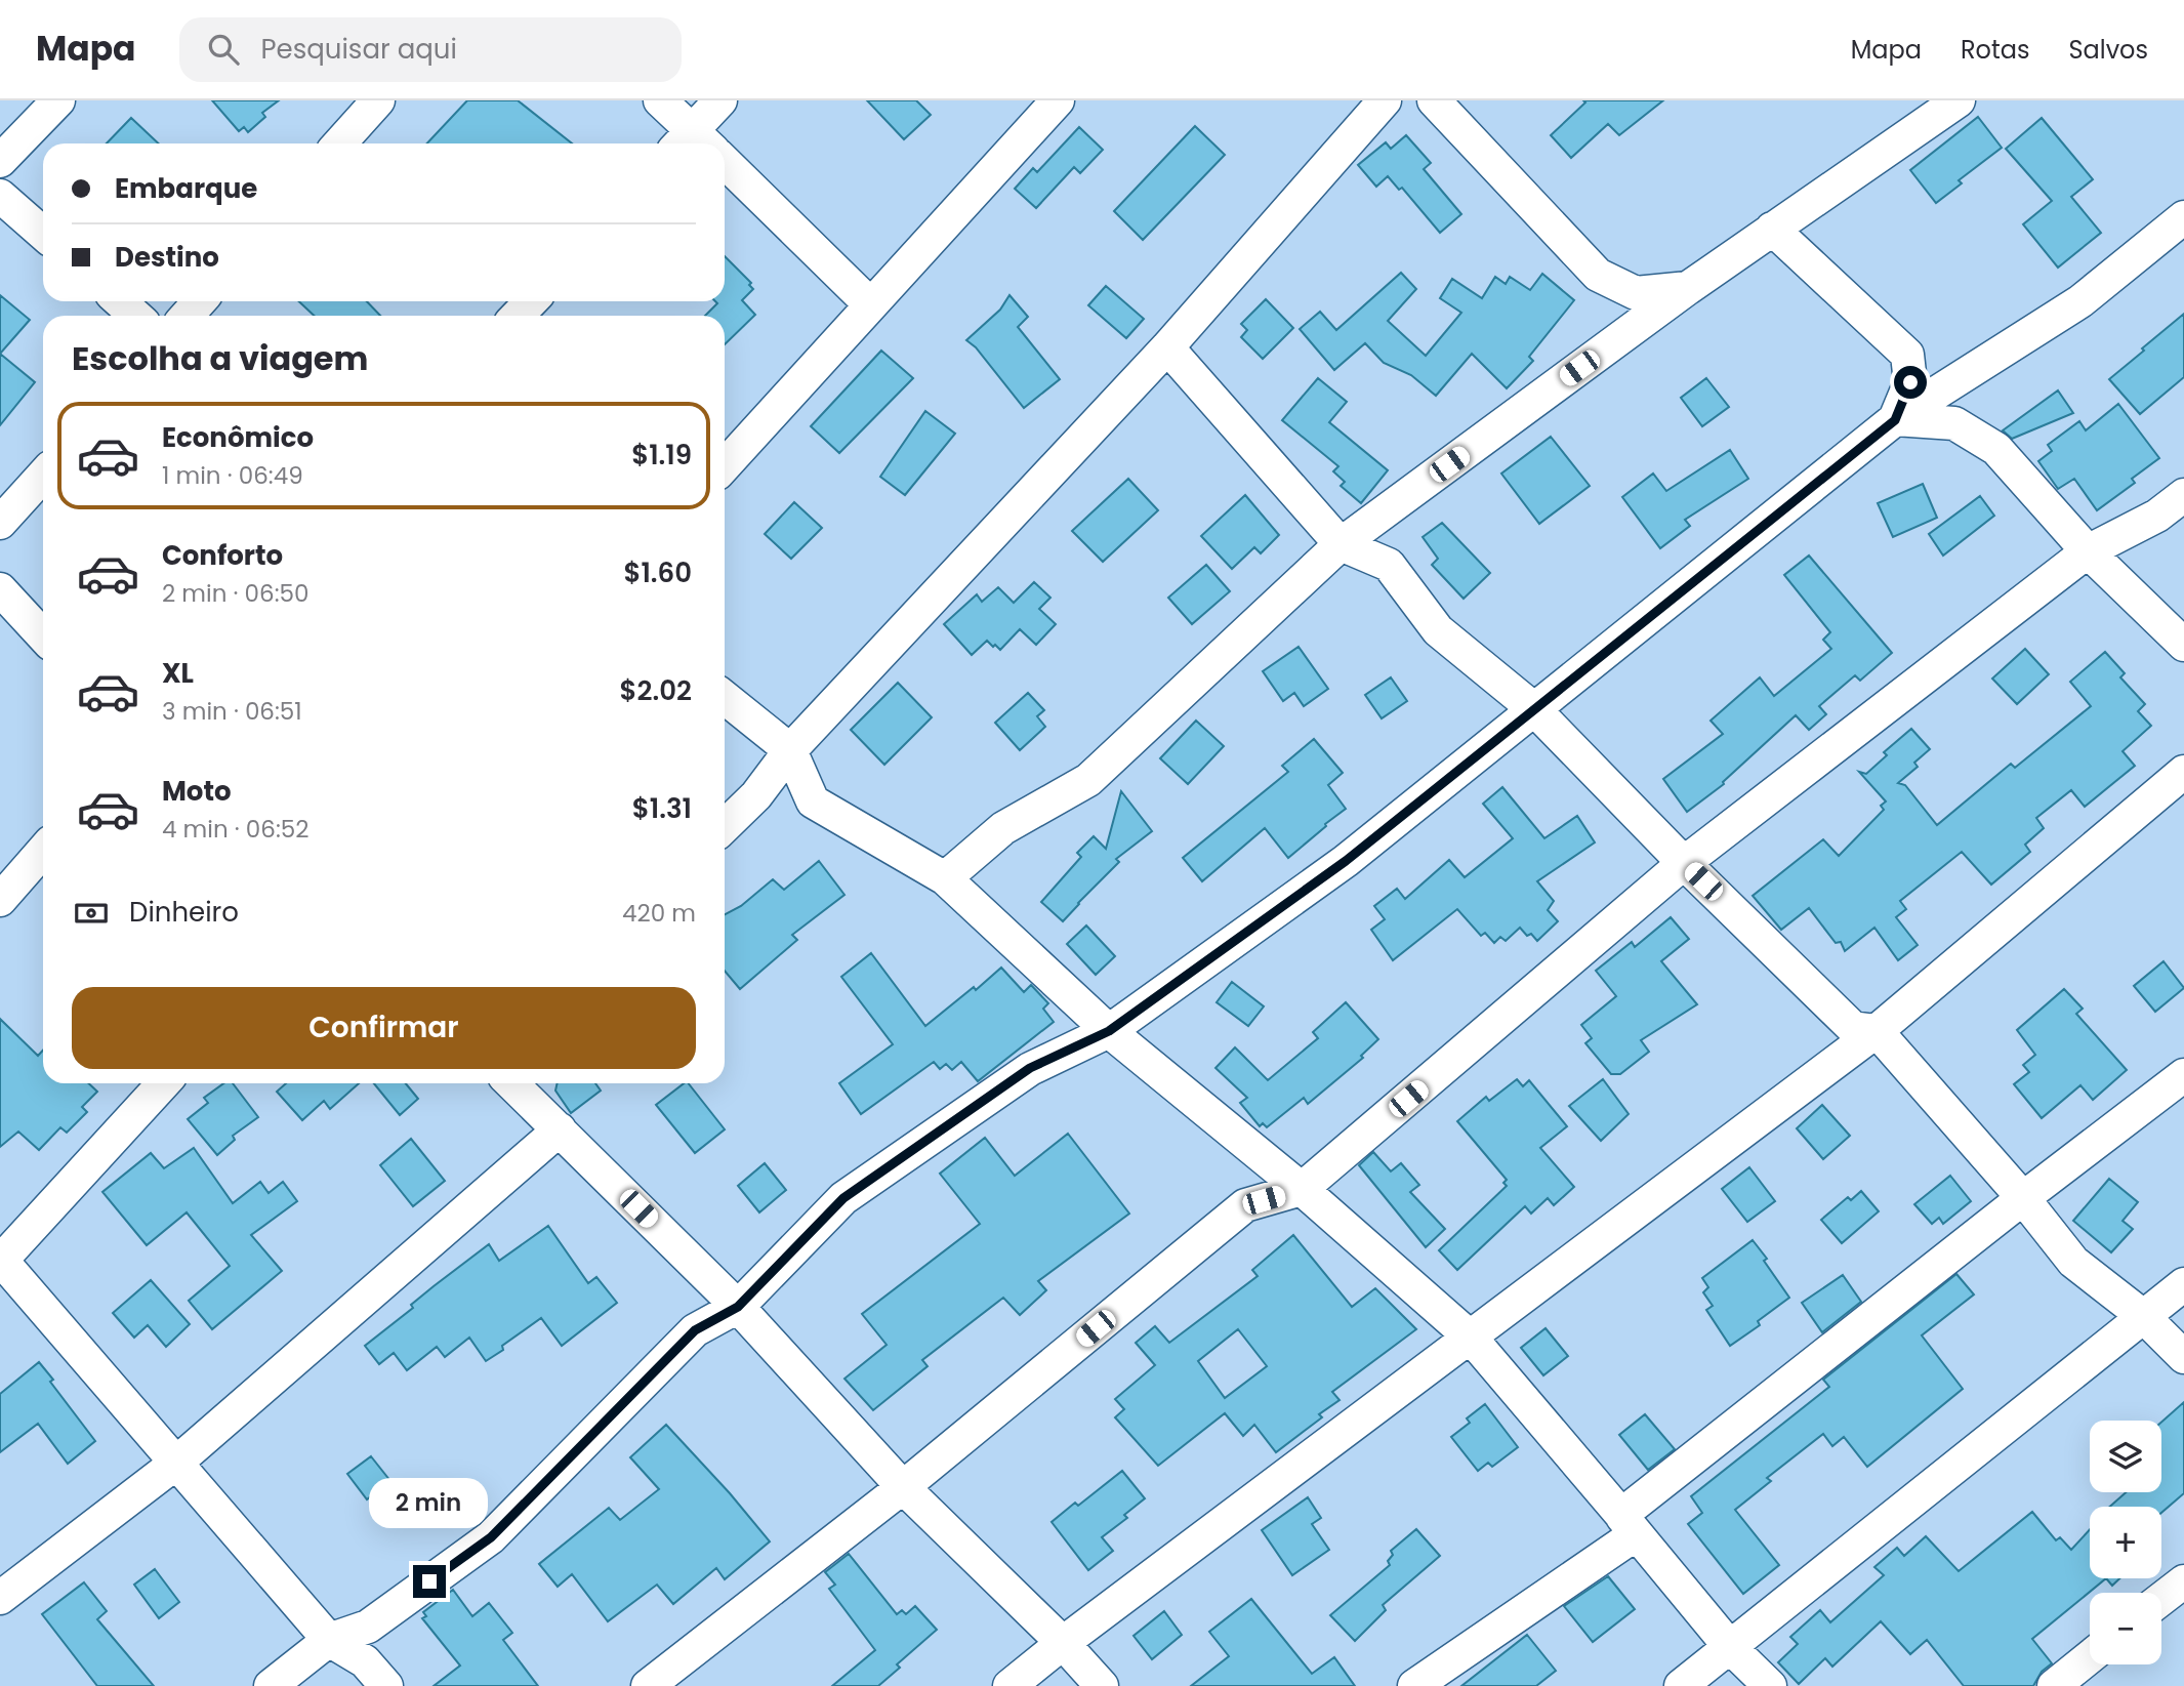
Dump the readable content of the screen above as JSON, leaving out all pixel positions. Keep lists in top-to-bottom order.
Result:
{
  "page": {
    "header": "Mapa",
    "search": "Pesquisar aqui",
    "nav": ["Mapa", "Rotas", "Salvos"],
    "banner": ["Embarque", "Destino"],
    "heading": "Escolha a viagem",
    "list": [
      {
        "name": "Econômico",
        "note": "1 min · 06:49",
        "value": "$1.19"
      },
      {
        "name": "Conforto",
        "note": "2 min · 06:50",
        "value": "$1.60"
      },
      {
        "name": "XL",
        "note": "3 min · 06:51",
        "value": "$2.02"
      },
      {
        "name": "Moto",
        "note": "4 min · 06:52",
        "value": "$1.31"
      }
    ],
    "pay": ["Dinheiro", "420 m"],
    "buttons": "Confirmar",
    "map_buttons": ["+", "−"],
    "bubble": "2 min"
  }
}
